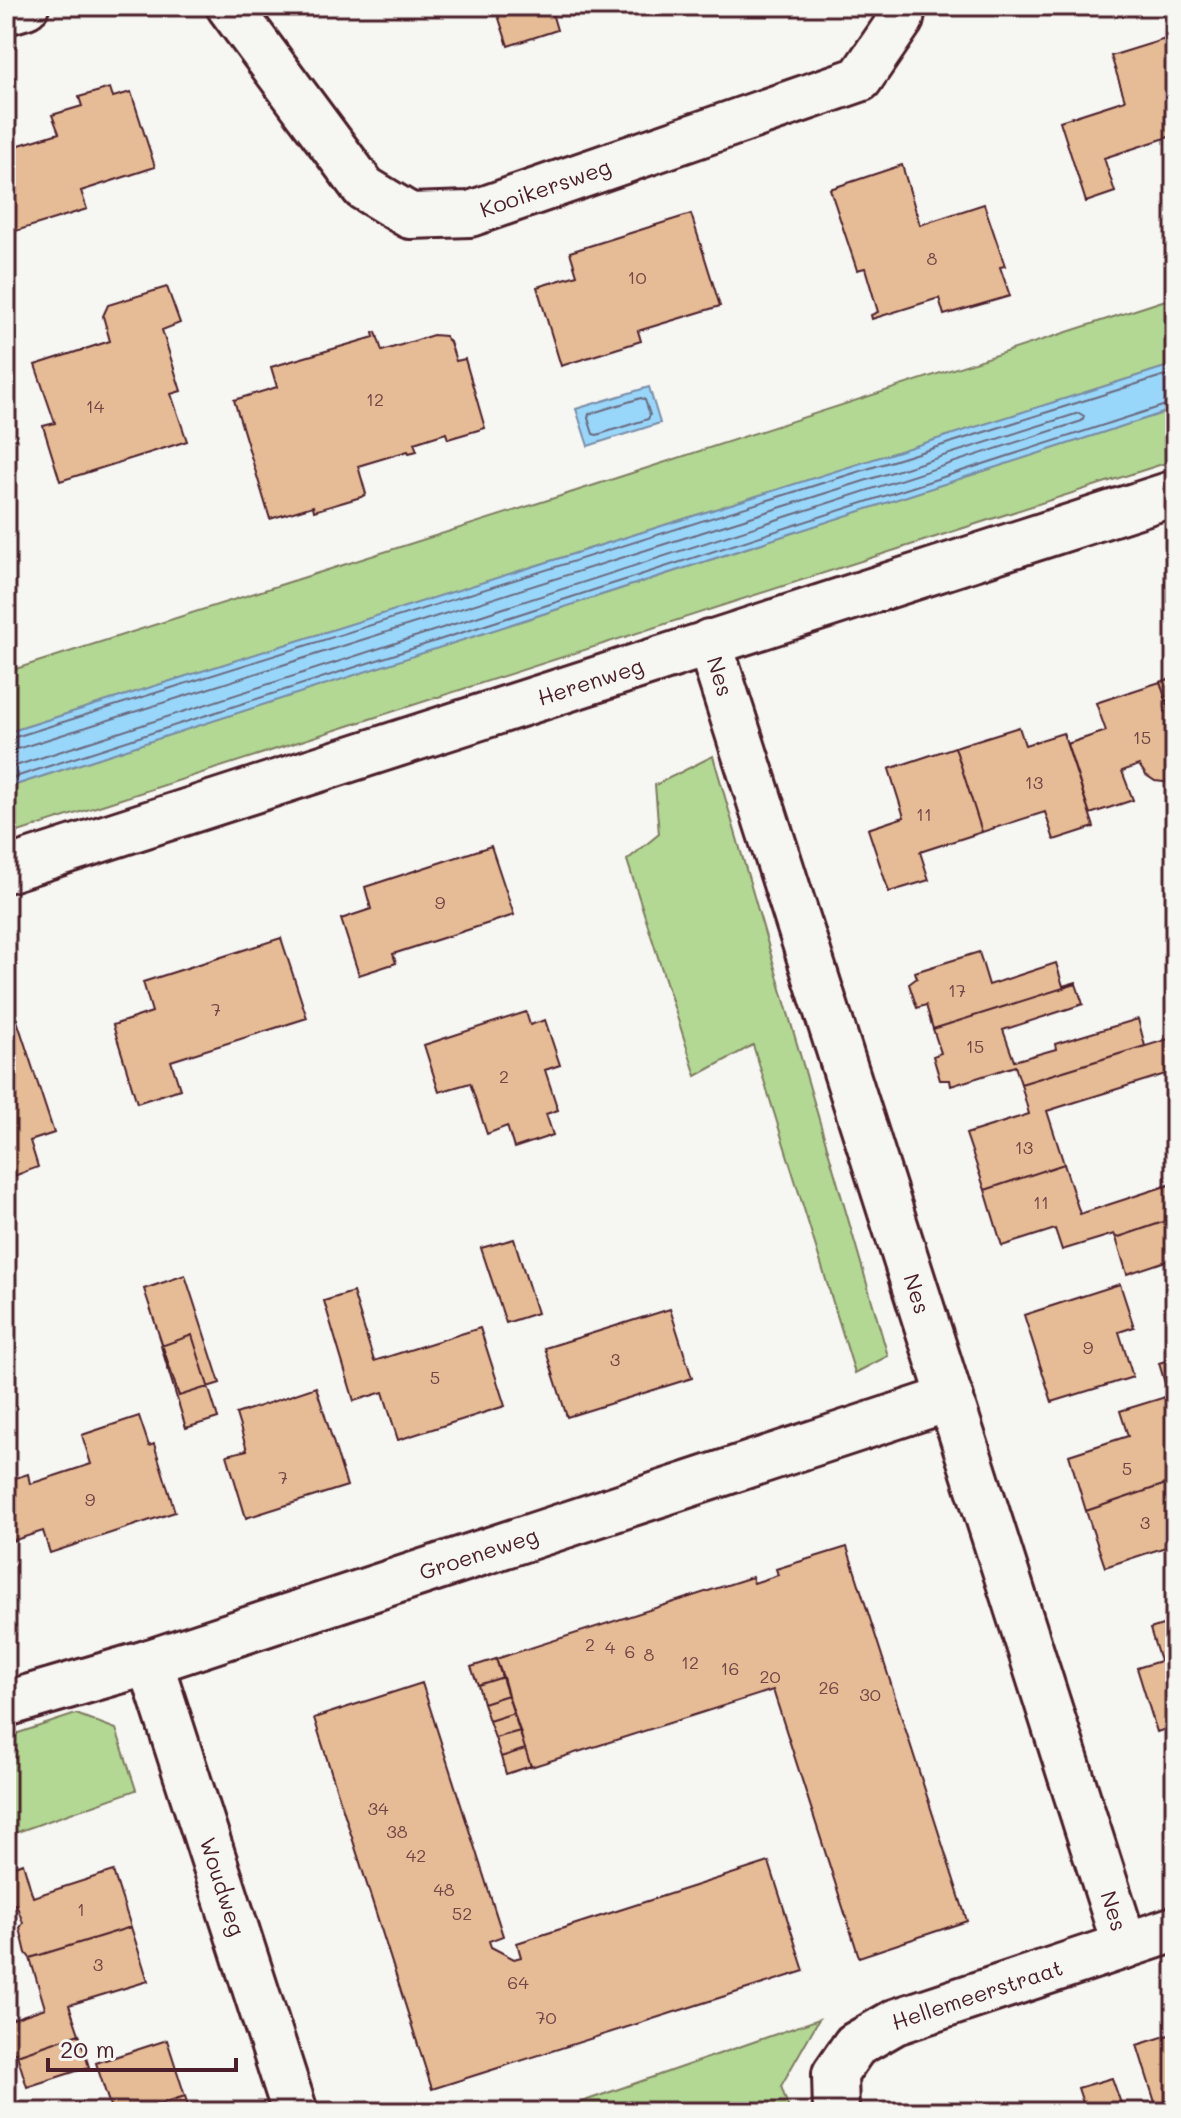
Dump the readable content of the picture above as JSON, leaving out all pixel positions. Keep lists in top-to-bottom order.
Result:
{
  "streets": {
    "street": [
      "Kooikersweg",
      "Nes",
      "Herenweg",
      "Groeneweg",
      "Woudweg",
      "Hellemeerstraat"
    ]
  },
  "crossings": [
    ["Nes", "Herenweg"],
    ["Nes", "Groeneweg"],
    ["Nes", "Hellemeerstraat"],
    ["Groeneweg", "Woudweg"]
  ],
  "house_numbers": [
    "8",
    "10",
    "12",
    "14",
    "15",
    "13",
    "11",
    "9",
    "17",
    "7",
    "15",
    "2",
    "13",
    "11",
    "9",
    "3",
    "5",
    "5",
    "7",
    "9",
    "3",
    "2",
    "4",
    "6",
    "8",
    "12",
    "16",
    "20",
    "26",
    "30",
    "34",
    "38",
    "42",
    "48",
    "1",
    "52",
    "3",
    "64",
    "70"
  ],
  "scale_bar": "20 m"
}
